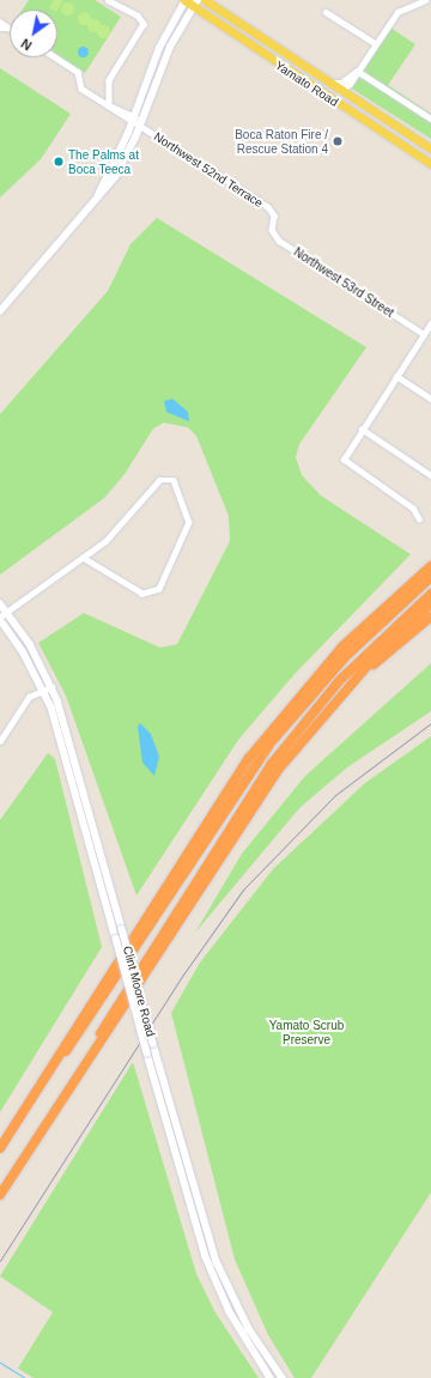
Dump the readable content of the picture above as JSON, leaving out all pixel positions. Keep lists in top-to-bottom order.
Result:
{
  "streets": {
    "main road": ["Yamato Road"],
    "street": ["Northwest 52nd Terrace", "Northwest 53rd Street", "Clint Moore Road"]
  },
  "crossings": [
    ["Northwest 52nd Terrace", "Northwest 53rd Street"]
  ],
  "parks": ["Yamato Scrub Preserve"],
  "places": ["Boca Raton Fire / Rescue Station 4", "The Palms at Boca Teeca"],
  "north": "bottom left"
}
